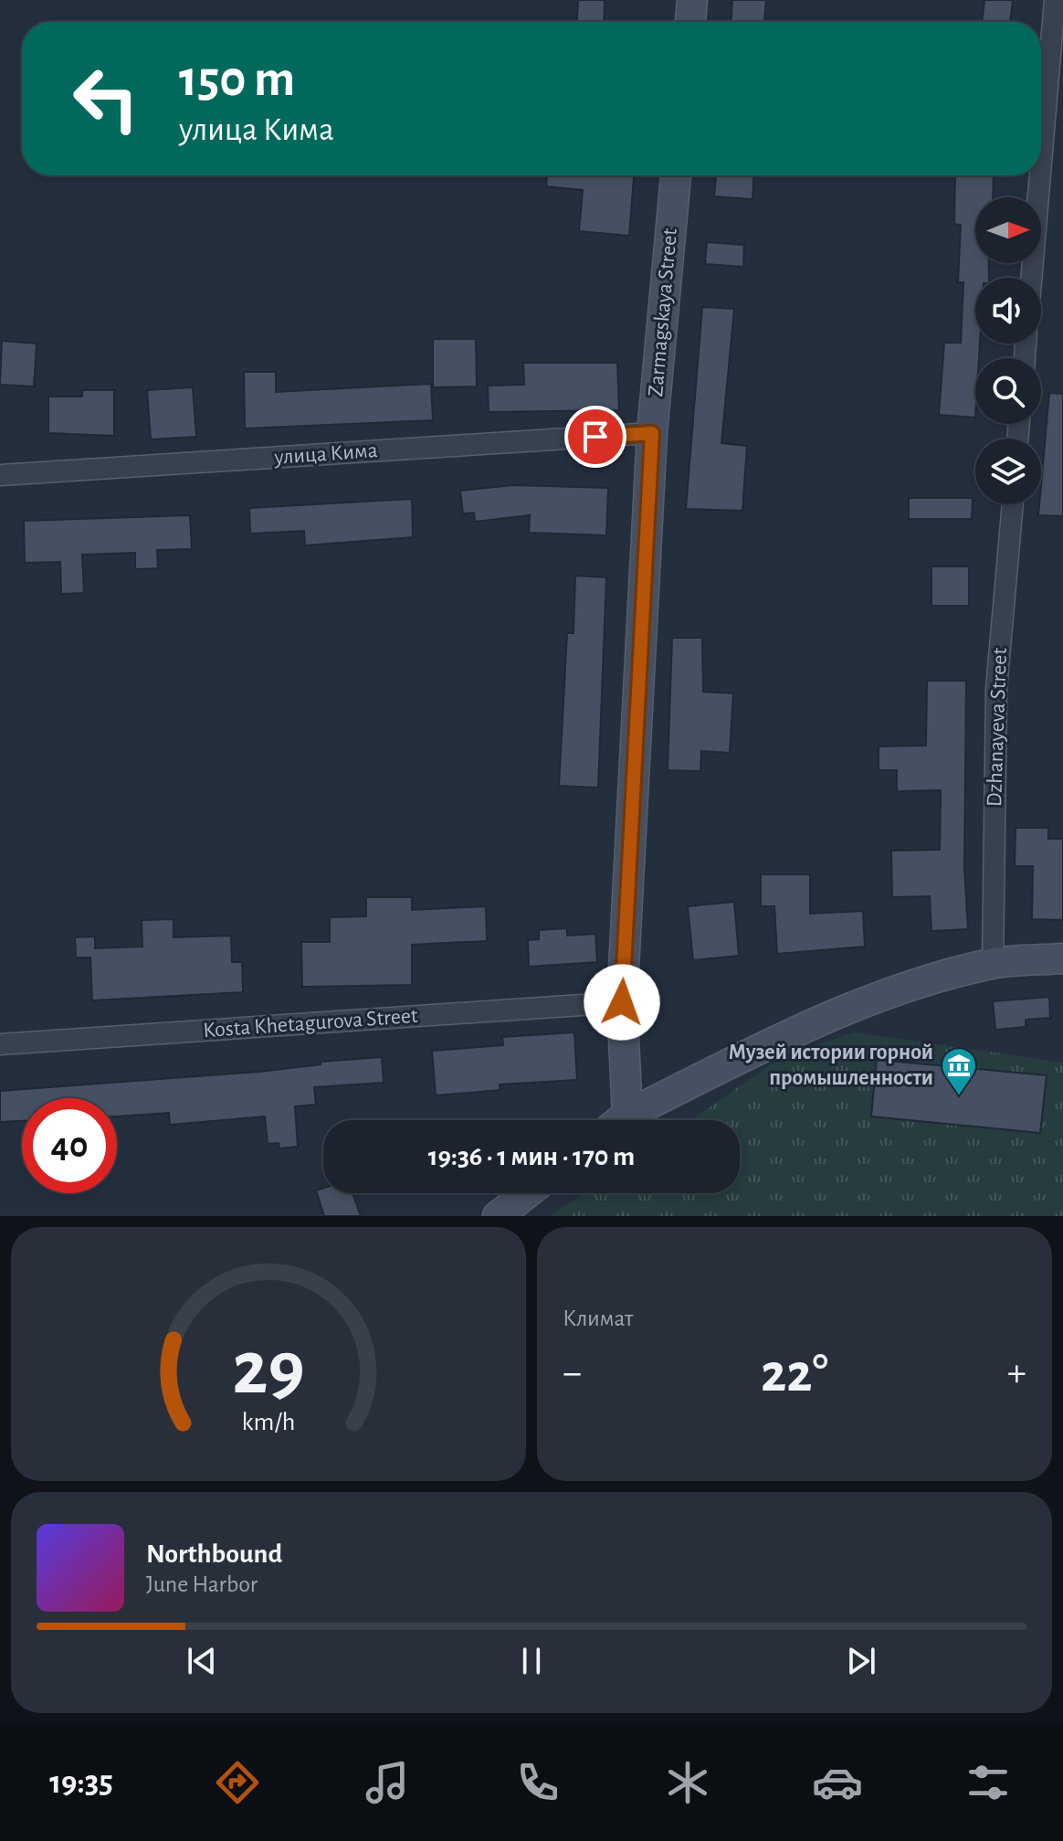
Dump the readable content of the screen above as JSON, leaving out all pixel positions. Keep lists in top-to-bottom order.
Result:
{
  "streets": {
    "street": [
      "Zarmagskaya Street",
      "улица Кима",
      "Dzhanayeva Street",
      "Kosta Khetagurova Street"
    ]
  },
  "crossings": [
    ["Zarmagskaya Street", "улица Кима"],
    ["Zarmagskaya Street", "Kosta Khetagurova Street"]
  ],
  "places": {
    "museum": ["Музей истории горной промышленности"]
  },
  "north": "right",
  "page": {
    "turn": ["150 m", "улица Кима"],
    "limit": "40",
    "trip": "19:36 · 1 мин · 170 m",
    "tile": "Климат",
    "heat": ["−", "22°", "+"],
    "song": ["Northbound", "June Harbor"],
    "tabs": "19:35",
    "gauge": ["29", "km/h"]
  }
}
